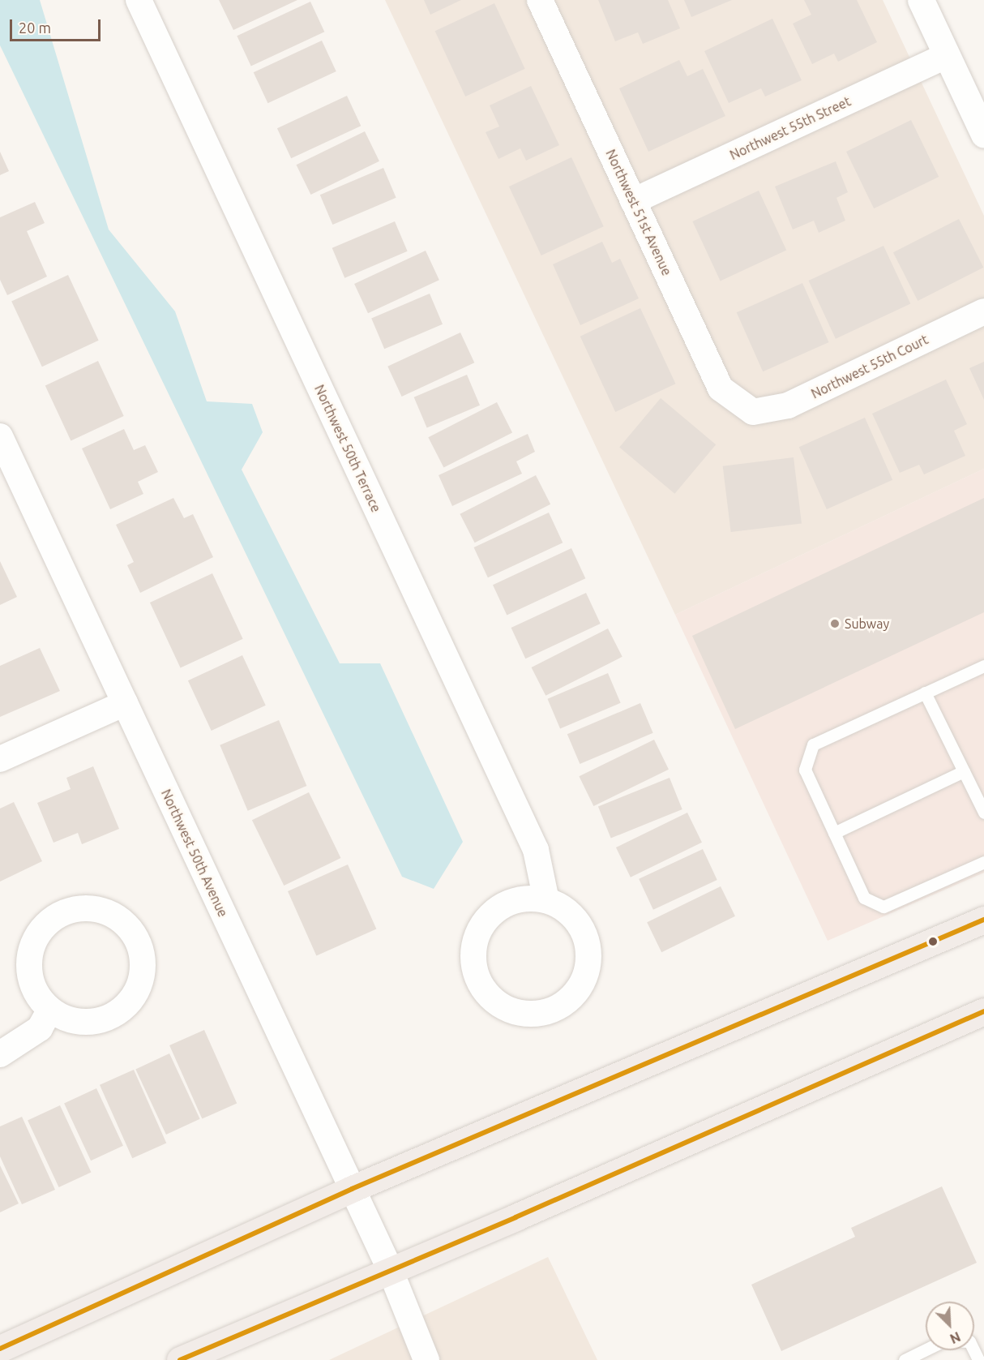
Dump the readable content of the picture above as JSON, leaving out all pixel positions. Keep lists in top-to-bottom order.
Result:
{
  "streets": {
    "street": [
      "Northwest 55th Street",
      "Northwest 51st Avenue",
      "Northwest 55th Court",
      "Northwest 50th Terrace",
      "Northwest 50th Avenue"
    ]
  },
  "crossings": [
    ["Northwest 55th Street", "Northwest 51st Avenue"],
    ["Northwest 51st Avenue", "Northwest 55th Court"]
  ],
  "places": ["Subway"],
  "scale_bar": "20 m",
  "north": "bottom right"
}
